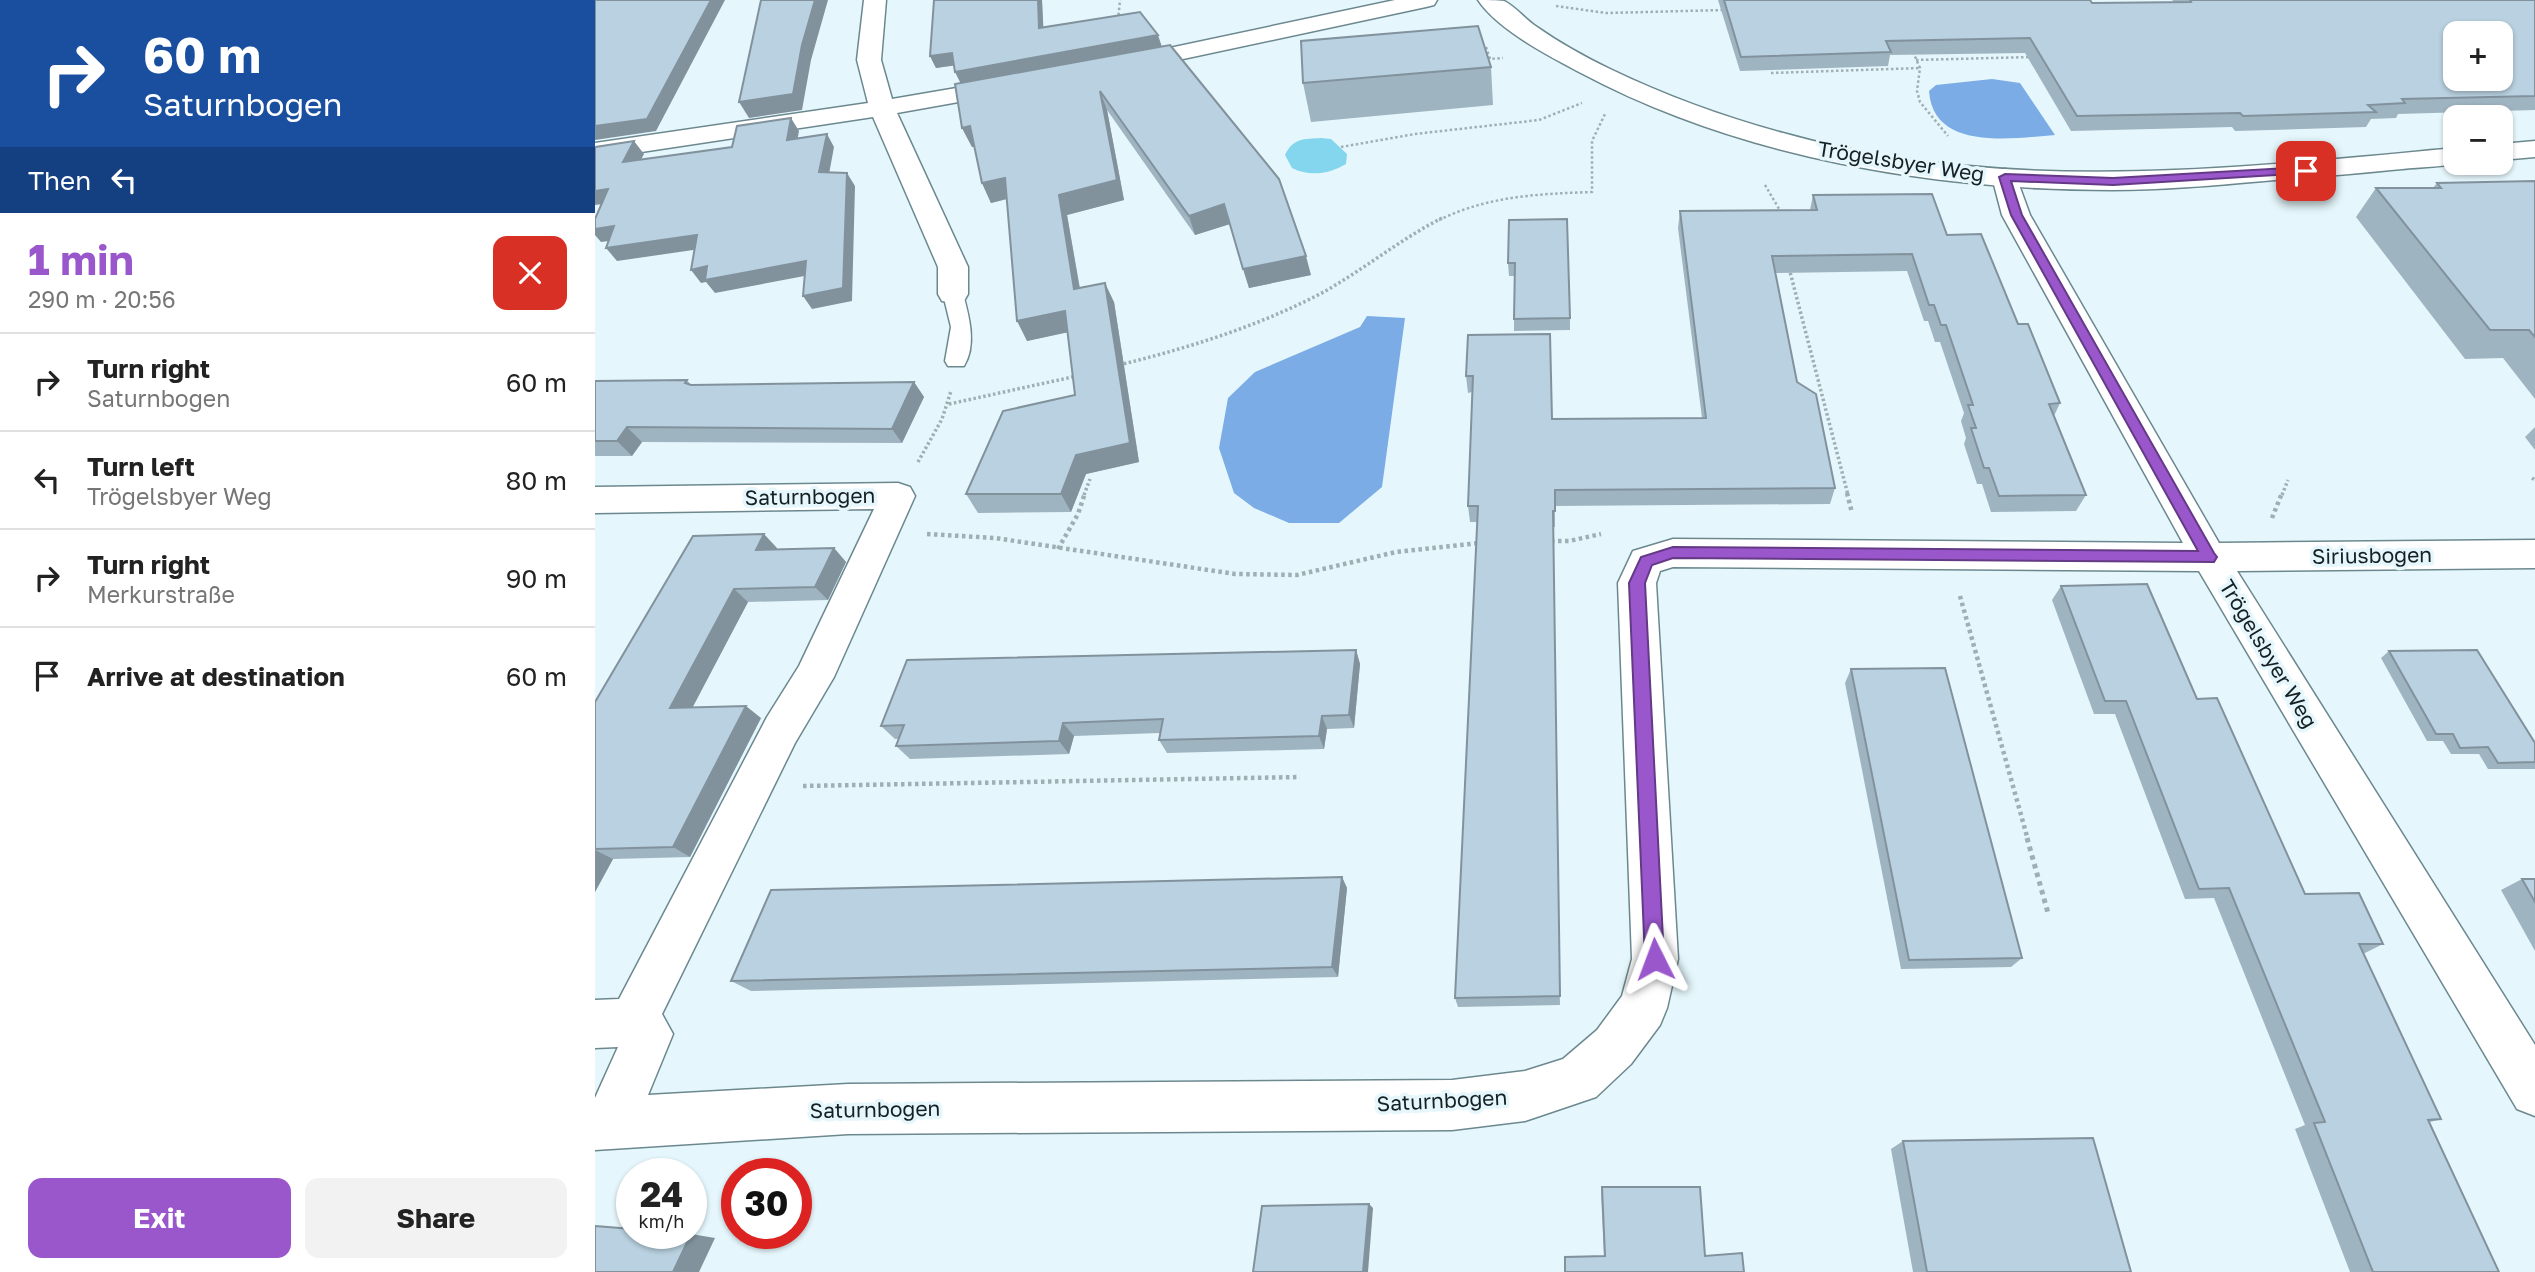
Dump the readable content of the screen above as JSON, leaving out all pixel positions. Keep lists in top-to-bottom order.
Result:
{
  "streets": {
    "street": ["Trögelsbyer Weg", "Saturnbogen", "Siriusbogen"]
  },
  "crossings": [
    ["Trögelsbyer Weg", "Saturnbogen"],
    ["Trögelsbyer Weg", "Siriusbogen"],
    ["Saturnbogen", "Siriusbogen"]
  ],
  "page": {
    "turn": ["60 m", "Saturnbogen"],
    "map_buttons": ["+", "−"],
    "then": "Then",
    "heading": ["1 min", "290 m · 20:56"],
    "list": [
      {
        "name": "Turn right",
        "note": "Saturnbogen",
        "value": "60 m"
      },
      {
        "name": "Turn left",
        "note": "Trögelsbyer Weg",
        "value": "80 m"
      },
      {
        "name": "Turn right",
        "note": "Merkurstraße",
        "value": "90 m"
      },
      {
        "name": "Arrive at destination",
        "value": "60 m"
      }
    ],
    "speed": "24 km/h",
    "limit": "30",
    "buttons": ["Exit", "Share"]
  }
}
